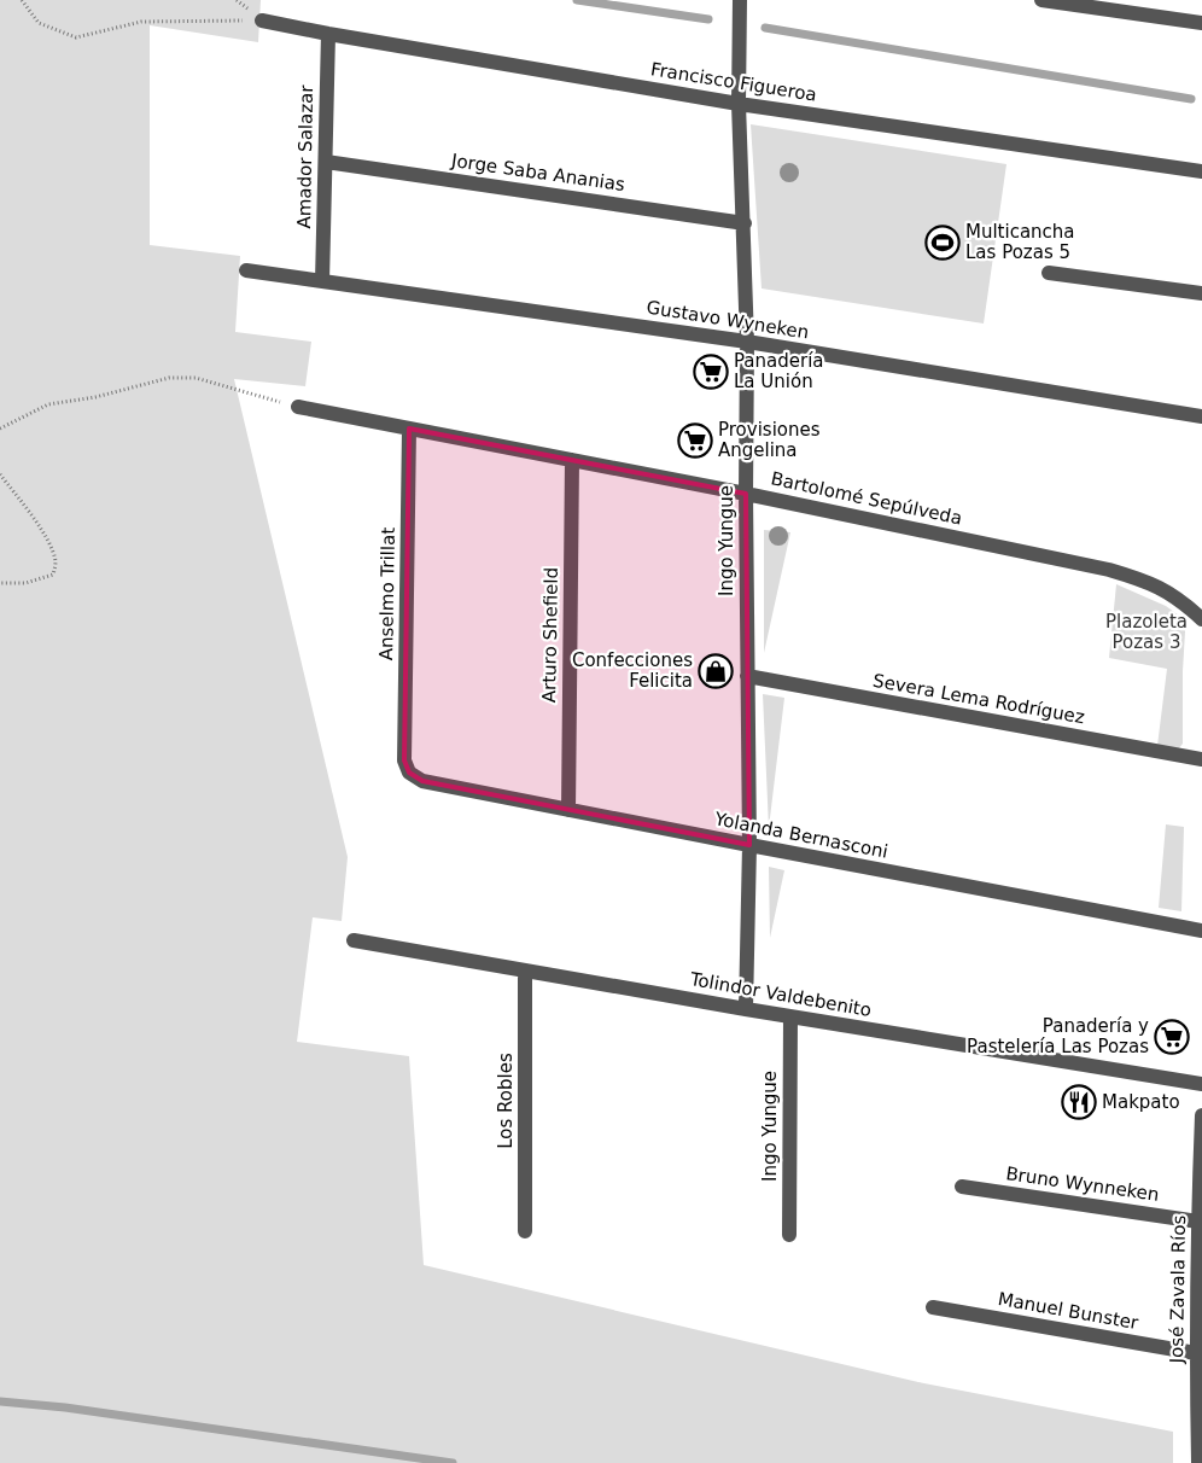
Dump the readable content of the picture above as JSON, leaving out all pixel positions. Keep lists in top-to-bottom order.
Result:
{
  "streets": {
    "street": [
      "Francisco Figueroa",
      "Amador Salazar",
      "Jorge Saba Ananias",
      "Gustavo Wyneken",
      "Bartolomé Sepúlveda",
      "Ingo Yungue",
      "Anselmo Trillat",
      "Arturo Shefield",
      "Severa Lema Rodríguez",
      "Yolanda Bernasconi",
      "Tolindor Valdebenito",
      "Los Robles",
      "Bruno Wynneken",
      "José Zavala Ríos",
      "Manuel Bunster"
    ]
  },
  "crossings": [
    ["Francisco Figueroa", "Amador Salazar"],
    ["Francisco Figueroa", "Ingo Yungue"],
    ["Amador Salazar", "Jorge Saba Ananias"],
    ["Amador Salazar", "Gustavo Wyneken"],
    ["Jorge Saba Ananias", "Ingo Yungue"],
    ["Gustavo Wyneken", "Ingo Yungue"],
    ["Bartolomé Sepúlveda", "Ingo Yungue"],
    ["Bartolomé Sepúlveda", "Anselmo Trillat"],
    ["Bartolomé Sepúlveda", "Arturo Shefield"],
    ["Ingo Yungue", "Severa Lema Rodríguez"],
    ["Ingo Yungue", "Yolanda Bernasconi"],
    ["Ingo Yungue", "Tolindor Valdebenito"],
    ["Anselmo Trillat", "Yolanda Bernasconi"],
    ["Arturo Shefield", "Yolanda Bernasconi"],
    ["Tolindor Valdebenito", "Los Robles"],
    ["Bruno Wynneken", "José Zavala Ríos"],
    ["José Zavala Ríos", "Manuel Bunster"]
  ],
  "parks": ["Plazoleta Pozas 3"],
  "places": {
    "sports": ["Multicancha Las Pozas 5"],
    "supermarket": ["Panadería La Unión", "Provisiones Angelina", "Panadería y Pastelería Las Pozas"],
    "shop": ["Confecciones Felicita"],
    "restaurant": ["Makpato"]
  }
}
